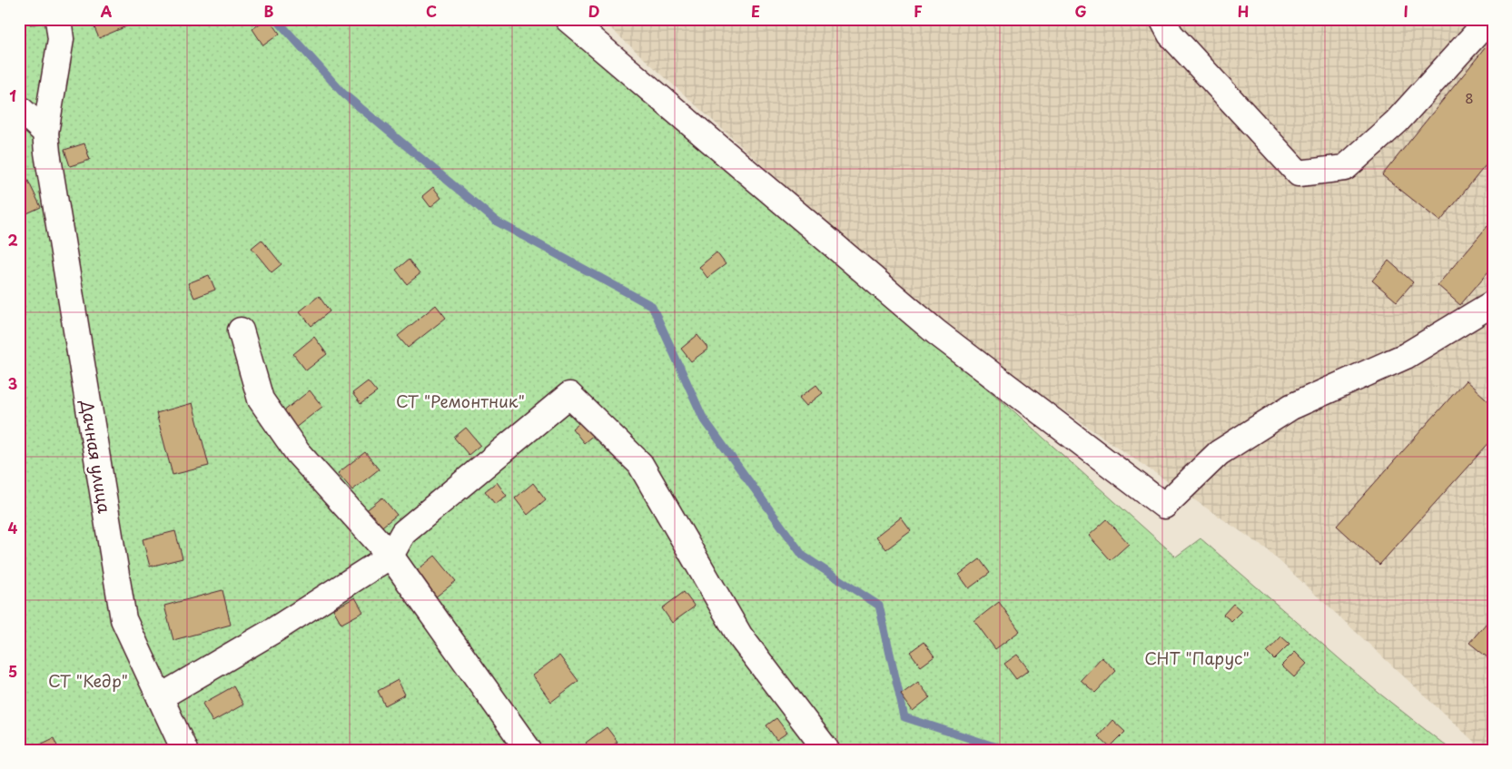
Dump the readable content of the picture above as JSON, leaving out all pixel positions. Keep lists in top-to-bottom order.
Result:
{
  "streets": {
    "street": ["Дачная улица"]
  },
  "parks": ["СТ \"Ремонтник\"", "СНТ \"Парус\"", "СТ \"Кедр\""],
  "house_numbers": ["8"],
  "grid": {
    "columns": [
      "A",
      "B",
      "C",
      "D",
      "E",
      "F",
      "G",
      "H",
      "I"
    ],
    "rows": [
      "1",
      "2",
      "3",
      "4",
      "5"
    ]
  }
}
